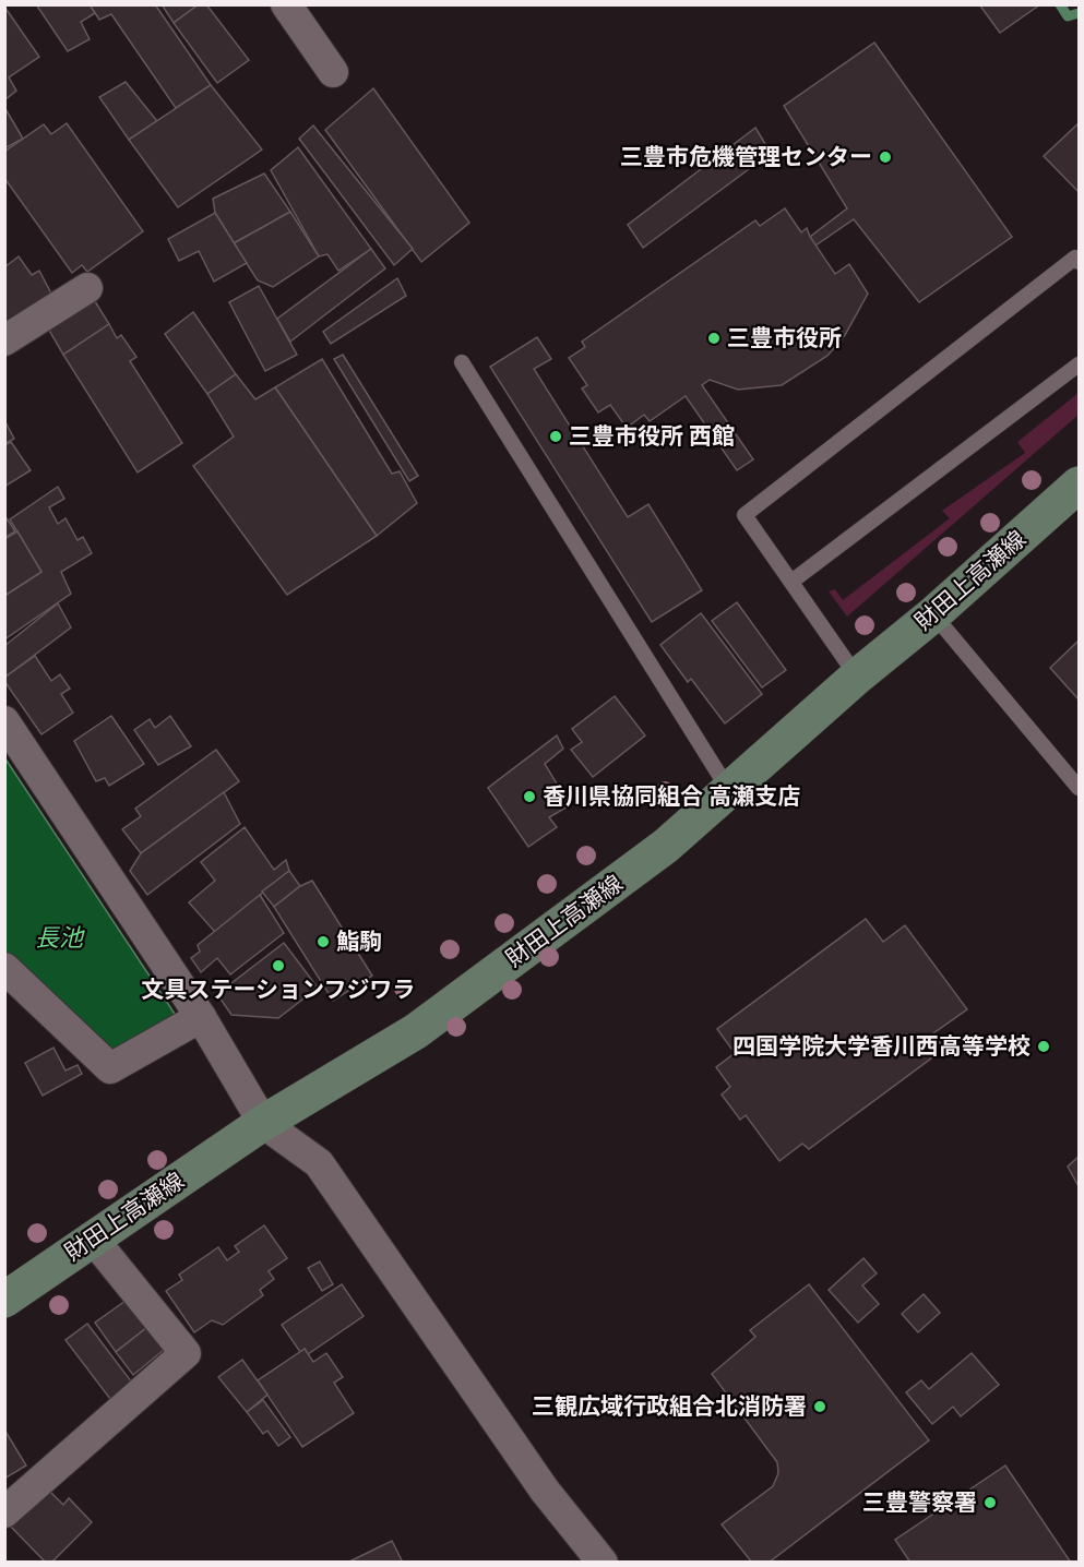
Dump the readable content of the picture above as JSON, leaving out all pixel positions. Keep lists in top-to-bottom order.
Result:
{
  "streets": {
    "main road": ["財田上高瀬線"]
  },
  "water": ["長池"],
  "places": [
    "三豊市危機管理センター",
    "三豊市役所",
    "三豊市役所 西館",
    "香川県協同組合 高瀬支店",
    "鮨駒",
    "文具ステーションフジワラ",
    "四国学院大学香川西高等学校",
    "三観広域行政組合北消防署",
    "三豊警察署"
  ]
}
